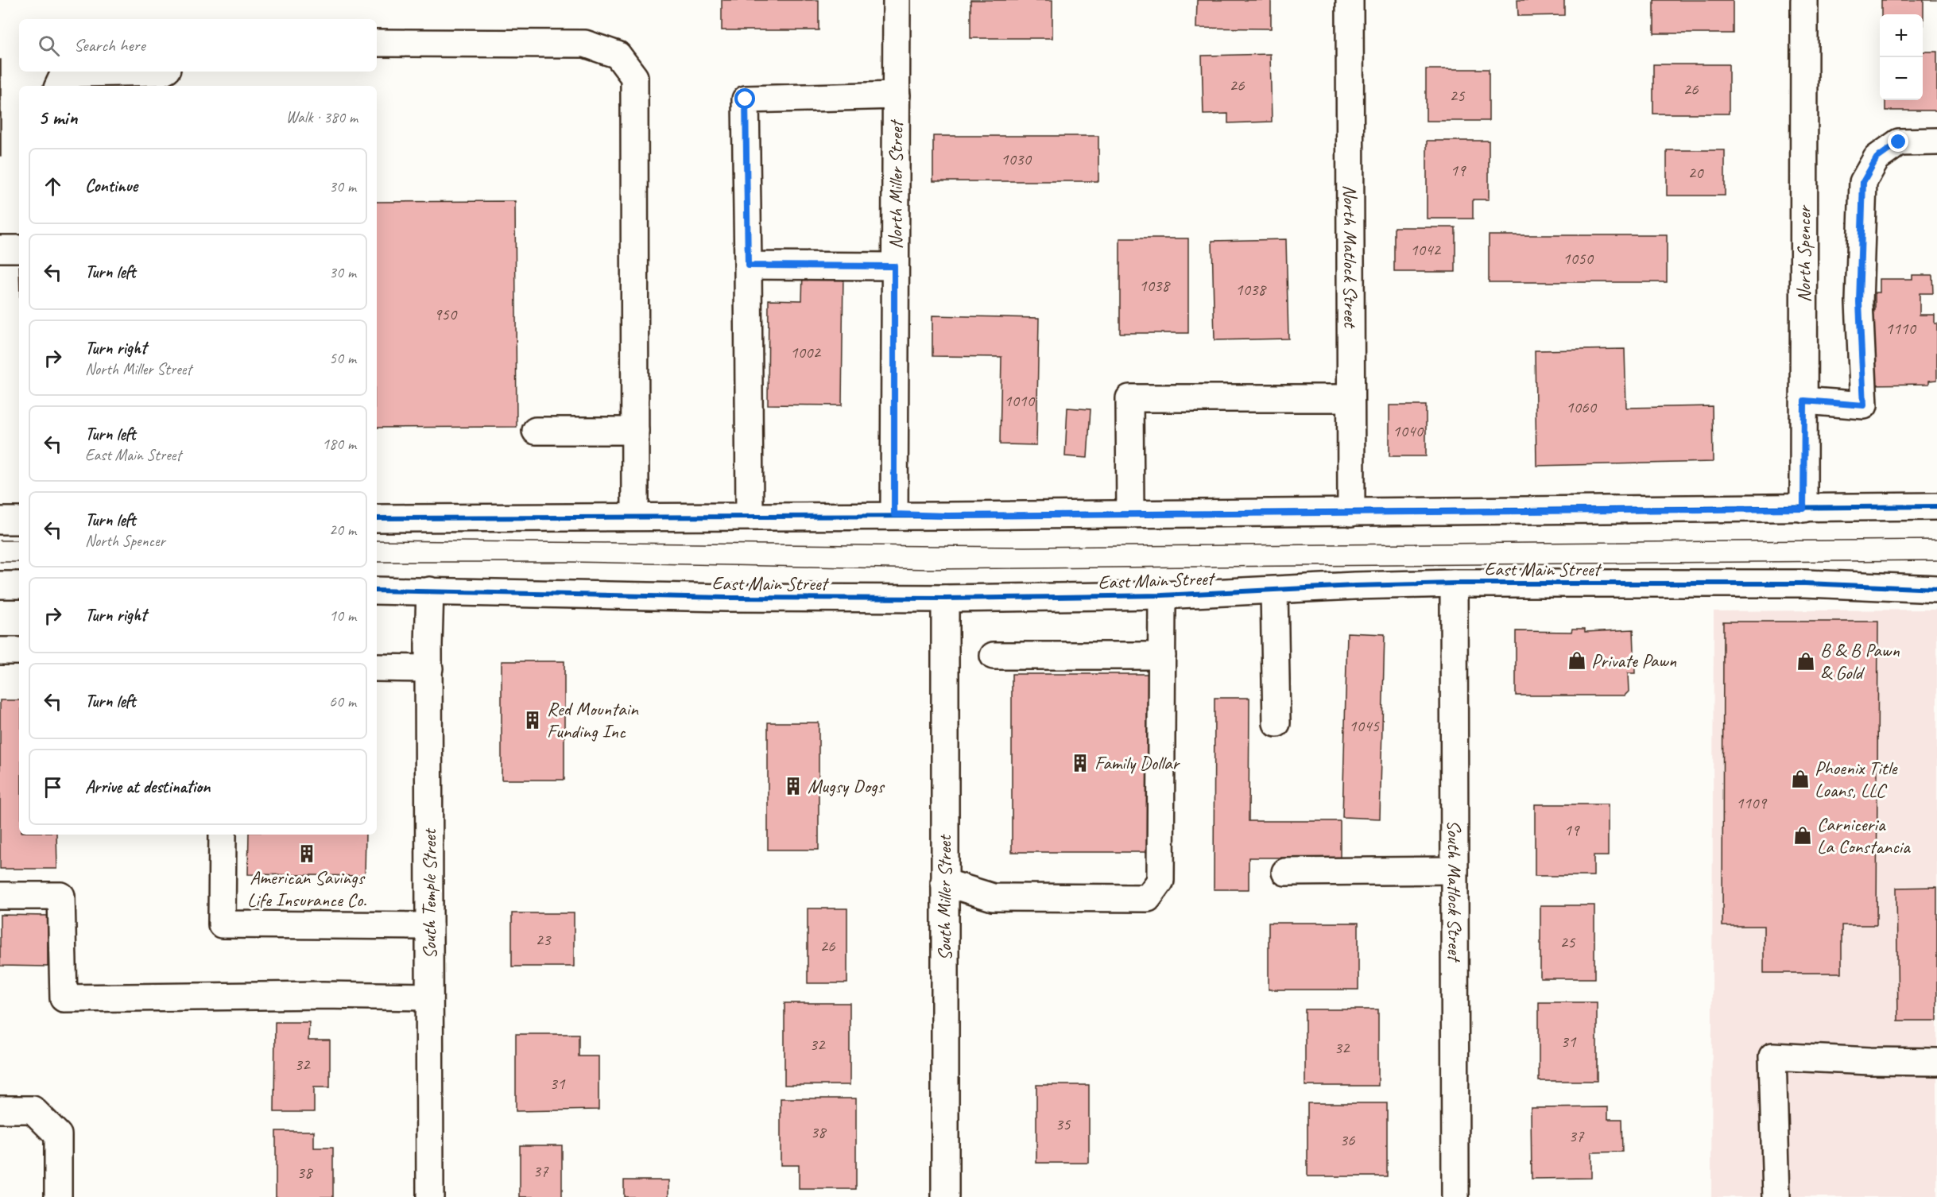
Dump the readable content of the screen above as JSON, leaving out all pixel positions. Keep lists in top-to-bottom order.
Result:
{
  "streets": {
    "street": [
      "North Miller Street",
      "North Spencer",
      "North Matlock Street",
      "East Main Street",
      "South Matlock Street",
      "South Temple Street",
      "South Miller Street"
    ]
  },
  "crossings": [
    ["East Main Street", "South Matlock Street"],
    ["East Main Street", "South Temple Street"],
    ["East Main Street", "South Miller Street"]
  ],
  "places": {
    "shop": [
      "Private Pawn",
      "B & B Pawn & Gold",
      "Phoenix Title Loans, LLC",
      "Carniceria La Constancia"
    ],
    "building": [
      "Red Mountain Funding Inc",
      "Family Dollar",
      "Mugsy Dogs",
      "American Savings Life Insurance Co."
    ]
  },
  "house_numbers": [
    "26",
    "26",
    "25",
    "1030",
    "19",
    "20",
    "1042",
    "1050",
    "1038",
    "1038",
    "950",
    "1110",
    "1002",
    "1010",
    "1060",
    "1040",
    "1045",
    "1109",
    "19",
    "23",
    "25",
    "26",
    "31",
    "32",
    "32",
    "32",
    "31",
    "35",
    "38",
    "37",
    "36",
    "37",
    "38"
  ],
  "page": {
    "map_buttons": ["+", "−"],
    "search": "Search here",
    "heading": ["5 min", "Walk · 380 m"],
    "list": [
      ["Continue", "30 m"],
      ["Turn left", "30 m"],
      ["Turn right", "North Miller Street", "50 m"],
      ["Turn left", "East Main Street", "180 m"],
      ["Turn left", "North Spencer", "20 m"],
      ["Turn right", "10 m"],
      ["Turn left", "60 m"],
      "Arrive at destination"
    ]
  }
}
